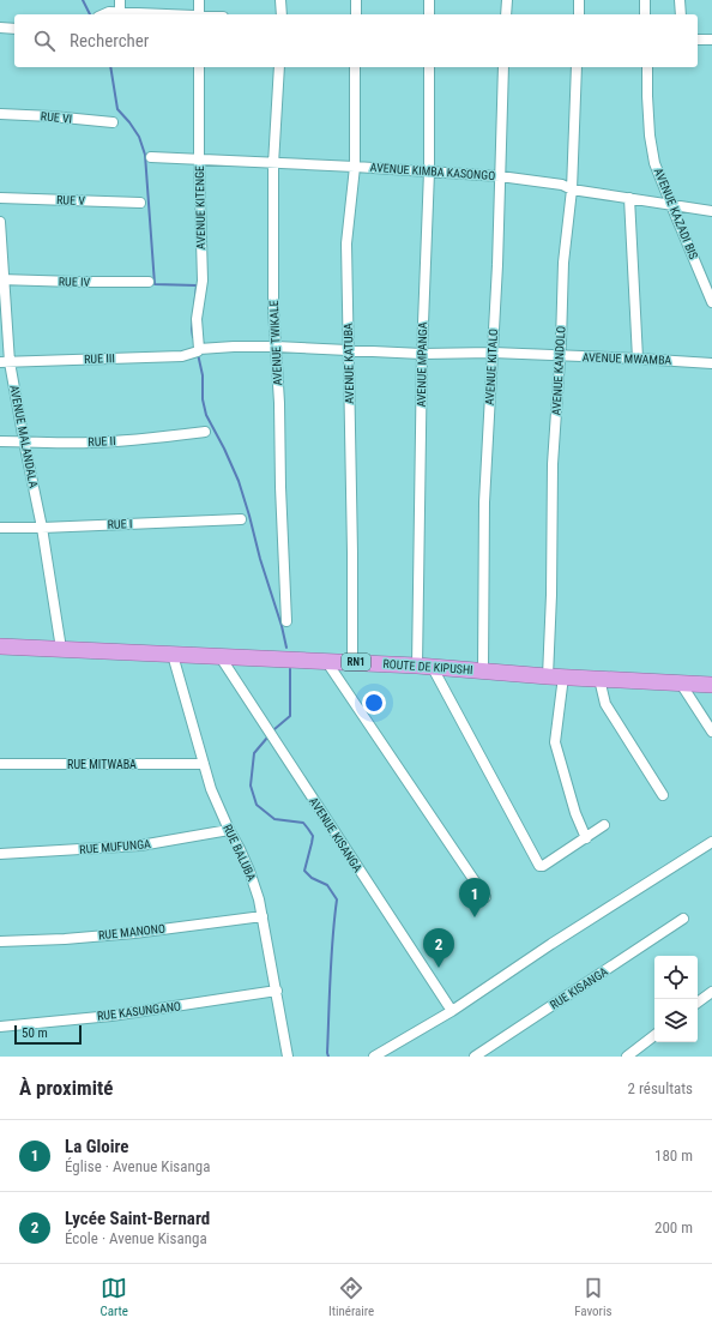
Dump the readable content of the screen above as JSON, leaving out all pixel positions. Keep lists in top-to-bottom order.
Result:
{
  "streets": {
    "highway": ["RN1", "ROUTE DE KIPUSHI"],
    "street": [
      "RUE VI",
      "AVENUE KIMBA KASONGO",
      "RUE V",
      "AVENUE KITENGE",
      "AVENUE KAZADI BIS",
      "RUE IV",
      "AVENUE TWIKALE",
      "RUE III",
      "AVENUE MWAMBA",
      "AVENUE KATUBA",
      "AVENUE MPANGA",
      "AVENUE KITALO",
      "AVENUE KANDOLO",
      "AVENUE MALANDALA",
      "RUE II",
      "RUE I",
      "RUE MITWABA",
      "AVENUE KISANGA",
      "RUE MUFUNGA",
      "RUE BALUBA",
      "RUE MANONO",
      "RUE KISANGA",
      "RUE KASUNGANO"
    ]
  },
  "crossings": [
    ["AVENUE KIMBA KASONGO", "AVENUE KITENGE"],
    ["AVENUE KIMBA KASONGO", "AVENUE KAZADI BIS"],
    ["AVENUE KIMBA KASONGO", "AVENUE TWIKALE"],
    ["AVENUE KIMBA KASONGO", "AVENUE KATUBA"],
    ["AVENUE KIMBA KASONGO", "AVENUE MPANGA"],
    ["AVENUE KIMBA KASONGO", "AVENUE KITALO"],
    ["AVENUE KIMBA KASONGO", "AVENUE KANDOLO"],
    ["AVENUE KITENGE", "RUE III"],
    ["AVENUE KITENGE", "AVENUE MWAMBA"],
    ["RUE IV", "AVENUE MALANDALA"],
    ["AVENUE TWIKALE", "AVENUE MWAMBA"],
    ["RUE III", "AVENUE MWAMBA"],
    ["RUE III", "AVENUE MALANDALA"],
    ["AVENUE MWAMBA", "AVENUE KATUBA"],
    ["AVENUE MWAMBA", "AVENUE MPANGA"],
    ["AVENUE MWAMBA", "AVENUE KITALO"],
    ["AVENUE MWAMBA", "AVENUE KANDOLO"],
    ["AVENUE KATUBA", "ROUTE DE KIPUSHI"],
    ["AVENUE MPANGA", "ROUTE DE KIPUSHI"],
    ["AVENUE KITALO", "ROUTE DE KIPUSHI"],
    ["AVENUE KANDOLO", "ROUTE DE KIPUSHI"],
    ["AVENUE MALANDALA", "RUE II"],
    ["AVENUE MALANDALA", "RUE I"],
    ["AVENUE MALANDALA", "ROUTE DE KIPUSHI"],
    ["ROUTE DE KIPUSHI", "AVENUE KISANGA"],
    ["ROUTE DE KIPUSHI", "RUE BALUBA"],
    ["RUE MITWABA", "RUE BALUBA"],
    ["RUE MUFUNGA", "RUE BALUBA"],
    ["RUE BALUBA", "RUE MANONO"],
    ["RUE BALUBA", "RUE KASUNGANO"]
  ],
  "scale_bar": "50 m",
  "page": {
    "search": "Rechercher",
    "pins": ["1", "2"],
    "scale": "50 m",
    "heading": ["À proximité", "2 résultats"],
    "list": [
      {
        "mark": "1",
        "name": "La Gloire",
        "note": "Église · Avenue Kisanga",
        "value": "180 m"
      },
      {
        "mark": "2",
        "name": "Lycée Saint-Bernard",
        "note": "École · Avenue Kisanga",
        "value": "200 m"
      }
    ],
    "nav": ["Carte", "Itinéraire", "Favoris"]
  }
}
